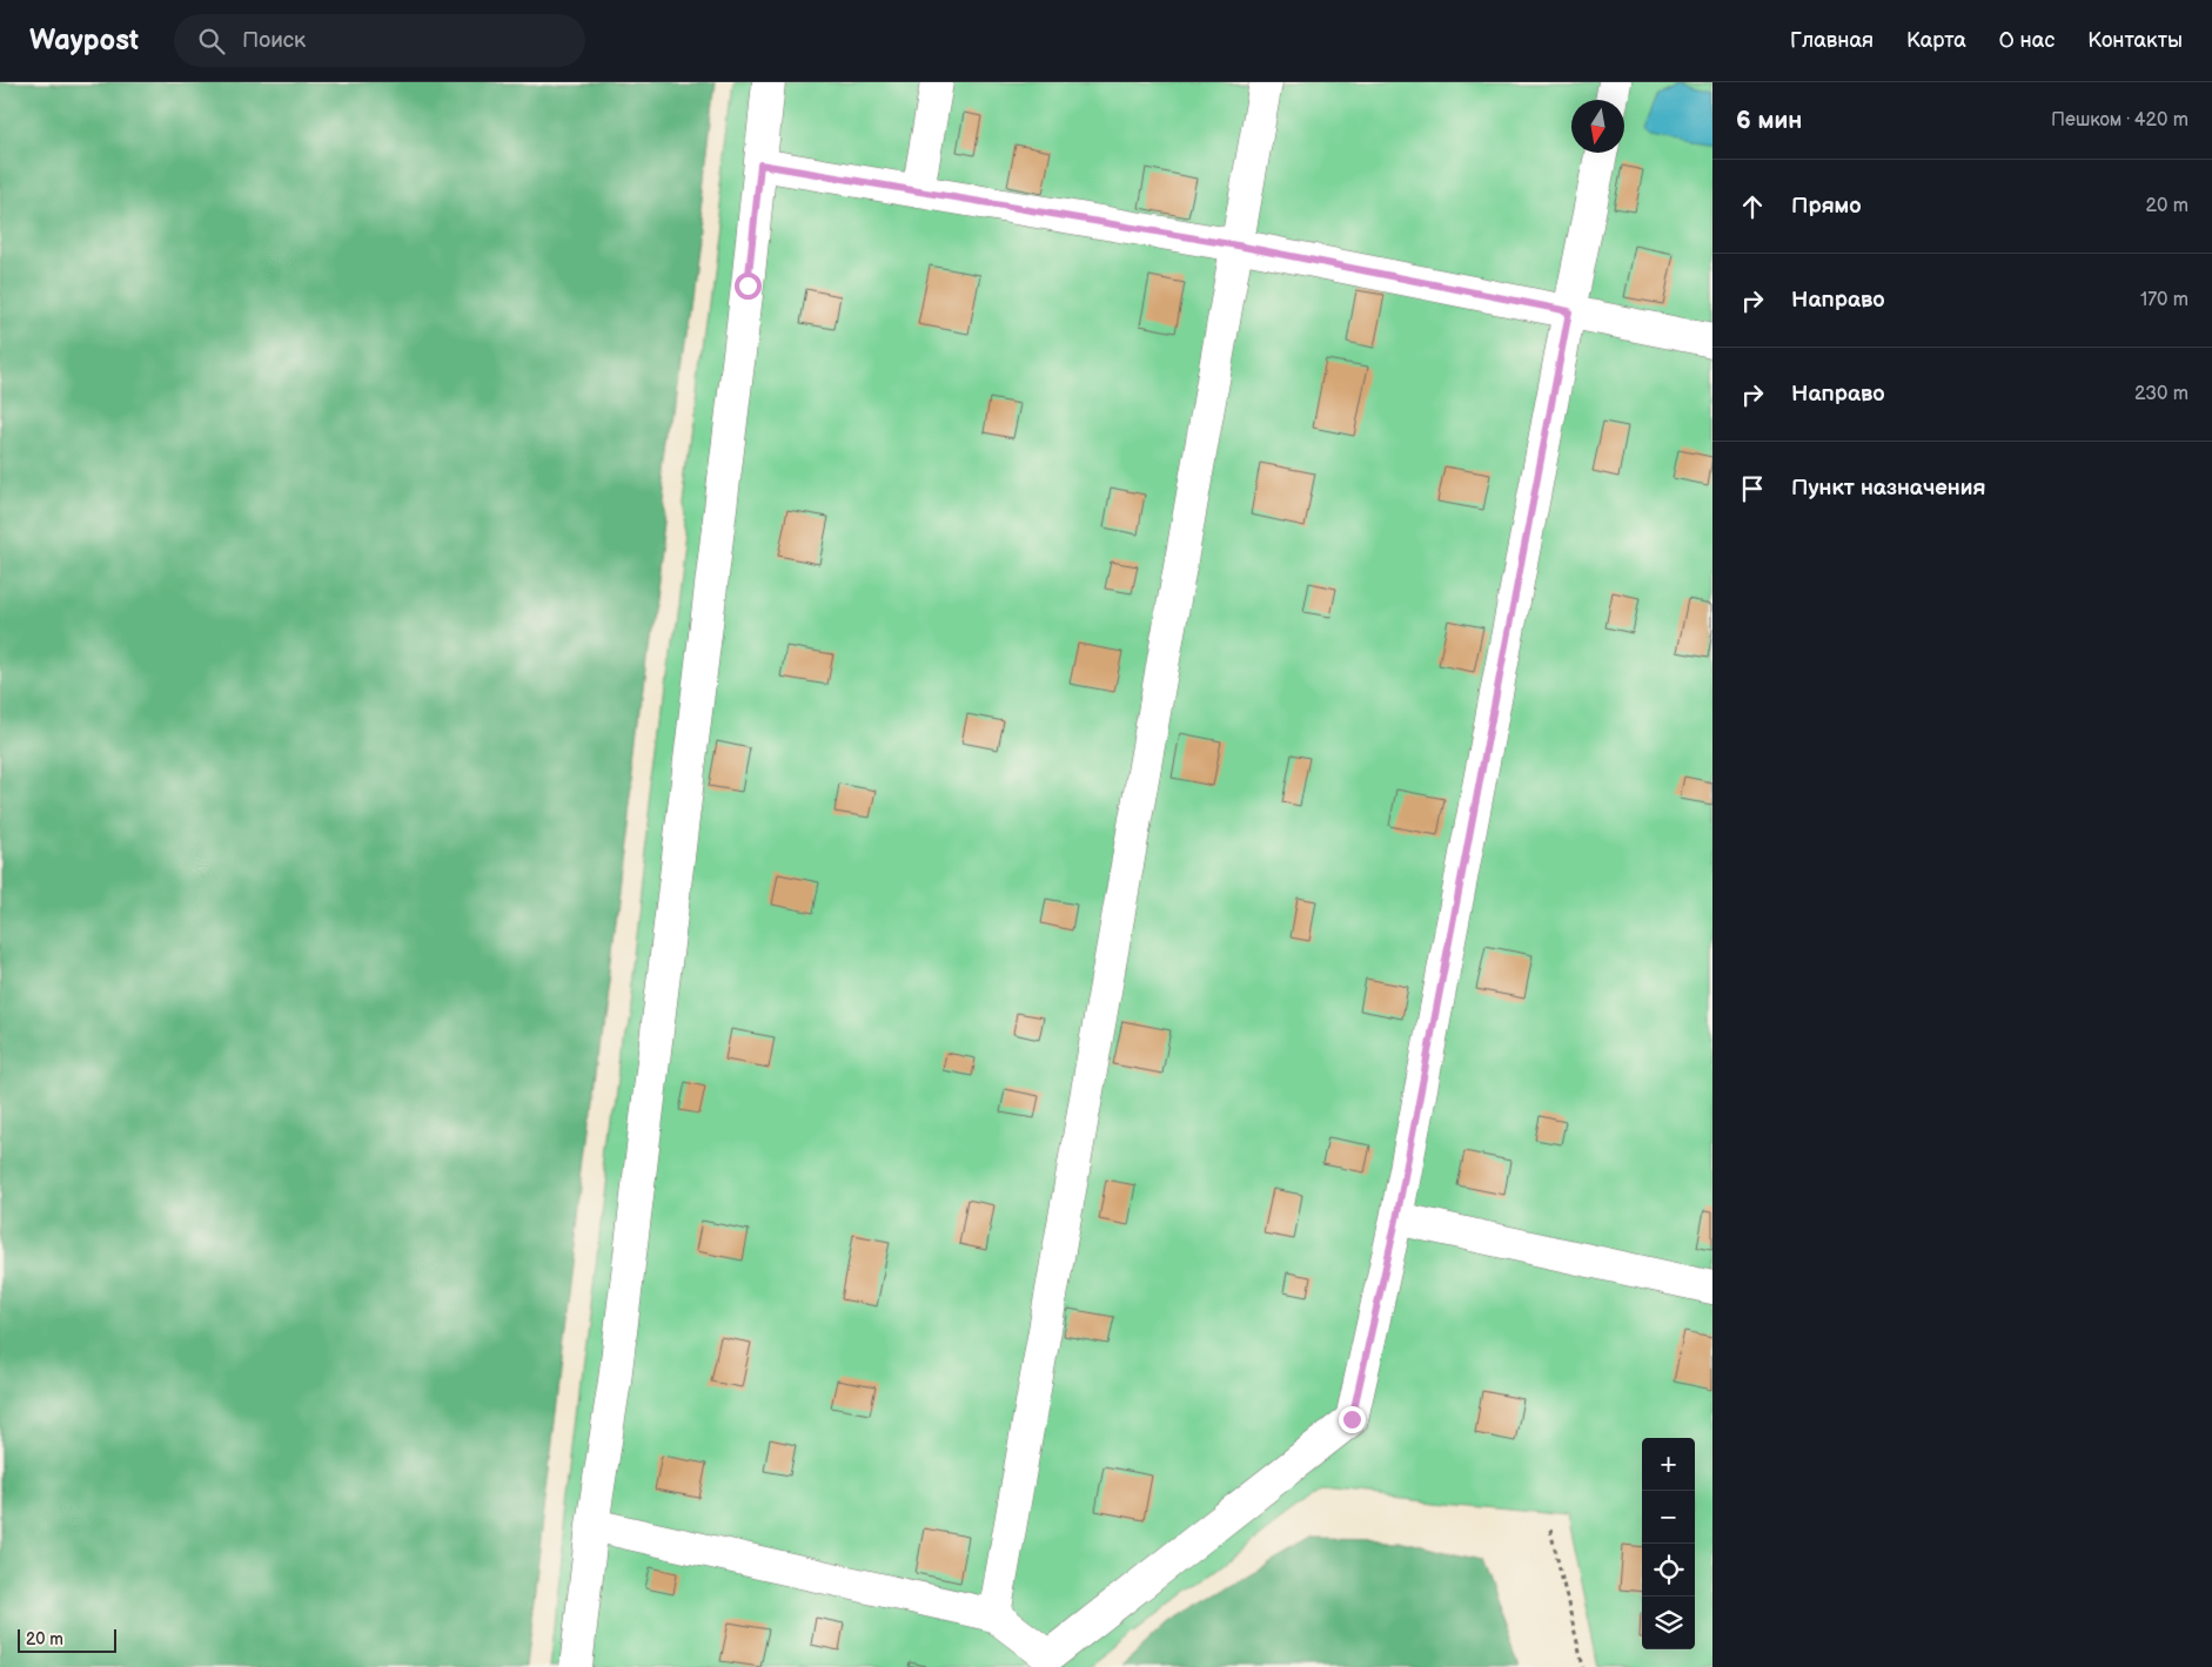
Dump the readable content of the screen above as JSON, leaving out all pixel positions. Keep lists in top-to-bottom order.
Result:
{
  "scale_bar": "20 m",
  "north": "bottom",
  "page": {
    "header": "Waypost",
    "search": "Поиск",
    "nav": [
      "Главная",
      "Карта",
      "О нас",
      "Контакты"
    ],
    "heading": ["6 мин", "Пешком · 420 m"],
    "list": [
      ["Прямо", "20 m"],
      ["Направо", "170 m"],
      ["Направо", "230 m"],
      "Пункт назначения"
    ],
    "map_buttons": ["+", "−"],
    "scale": "20 m"
  }
}
